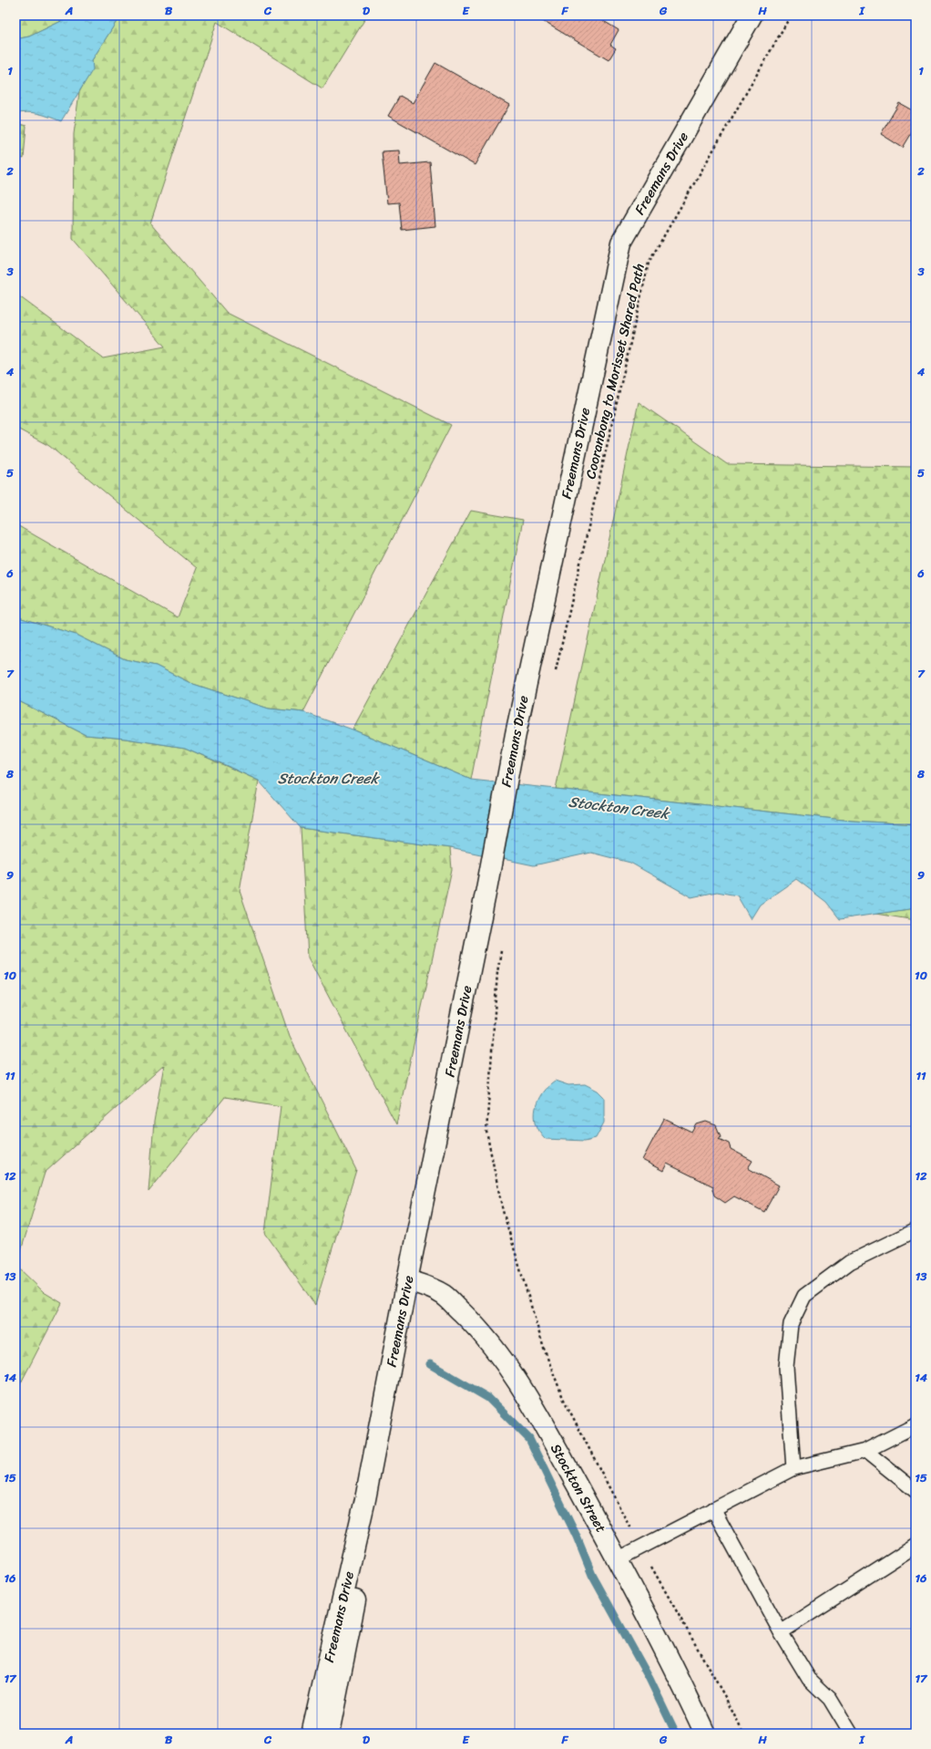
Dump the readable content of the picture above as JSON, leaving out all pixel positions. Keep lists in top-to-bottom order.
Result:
{
  "streets": {
    "main road": ["Freemans Drive", "Stockton Street"],
    "path": ["Cooranbong to Morisset Shared Path"]
  },
  "crossings": [
    ["Freemans Drive", "Stockton Street"]
  ],
  "water": ["Stockton Creek"],
  "grid": {
    "columns": [
      "A",
      "B",
      "C",
      "D",
      "E",
      "F",
      "G",
      "H",
      "I"
    ],
    "rows": [
      "1",
      "2",
      "3",
      "4",
      "5",
      "6",
      "7",
      "8",
      "9",
      "10",
      "11",
      "12",
      "13",
      "14",
      "15",
      "16",
      "17"
    ]
  }
}
